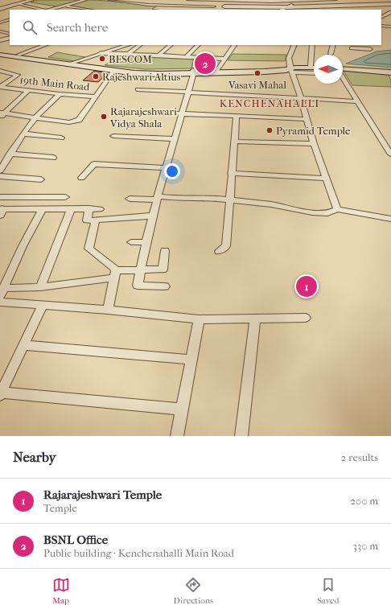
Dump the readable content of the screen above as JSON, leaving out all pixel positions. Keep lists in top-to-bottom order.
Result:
{
  "streets": {
    "street": ["19th Main Road"]
  },
  "districts": ["KENCHENAHALLI"],
  "places": [
    "BESCOM",
    "Vasavi Mahal",
    "Rajeshwari Altius",
    "Rajarajeshwari Vidya Shala",
    "Pyramid Temple"
  ],
  "north": "left",
  "page": {
    "search": "Search here",
    "pins": ["2", "1"],
    "heading": ["Nearby", "2 results"],
    "list": [
      {
        "mark": "1",
        "name": "Rajarajeshwari Temple",
        "note": "Temple",
        "value": "200 m"
      },
      {
        "mark": "2",
        "name": "BSNL Office",
        "note": "Public building · Kenchenahalli Main Road",
        "value": "330 m"
      }
    ],
    "nav": ["Map", "Directions", "Saved"]
  }
}
